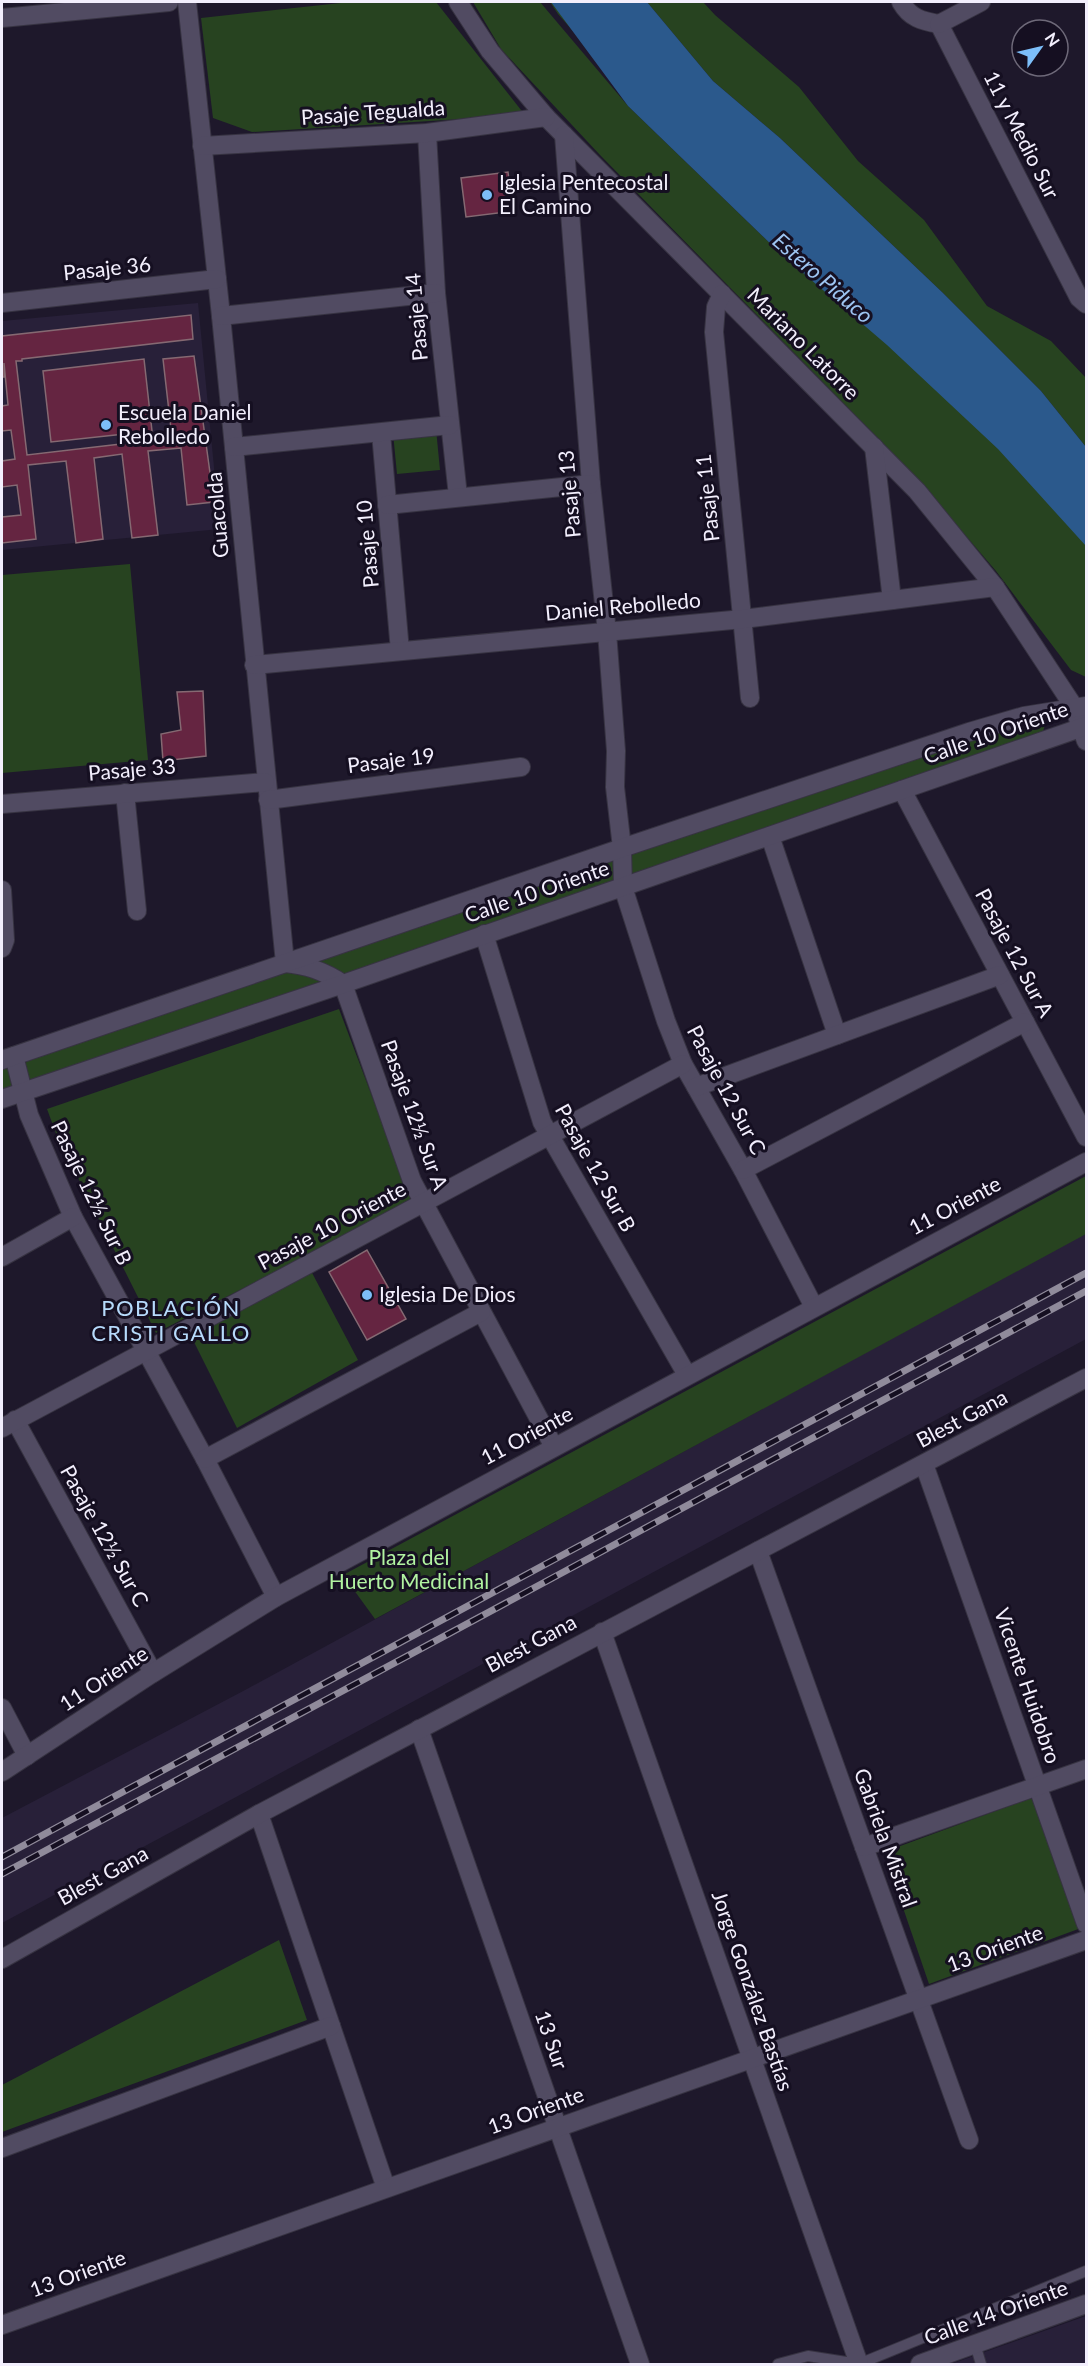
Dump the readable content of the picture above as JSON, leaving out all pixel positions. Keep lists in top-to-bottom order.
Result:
{
  "streets": {
    "street": [
      "Pasaje Tegualda",
      "11 y Medio Sur",
      "Pasaje 36",
      "Pasaje 14",
      "Mariano Latorre",
      "Pasaje 13",
      "Pasaje 11",
      "Guacolda",
      "Pasaje 10",
      "Daniel Rebolledo",
      "Calle 10 Oriente",
      "Pasaje 19",
      "Pasaje 33",
      "Pasaje 12 Sur A",
      "Pasaje 12 Sur C",
      "Pasaje 12½ Sur A",
      "Pasaje 12 Sur B",
      "Pasaje 12½ Sur B",
      "11 Oriente",
      "Pasaje 10 Oriente",
      "Blest Gana",
      "Pasaje 12½ Sur C",
      "Vicente Huidobro",
      "Gabriela Mistral",
      "13 Oriente",
      "Jorge González Bastías",
      "13 Sur",
      "Calle 14 Oriente"
    ]
  },
  "crossings": [
    ["Pasaje Tegualda", "Pasaje 14"],
    ["Pasaje Tegualda", "Mariano Latorre"],
    ["Pasaje Tegualda", "Guacolda"],
    ["Pasaje 36", "Guacolda"],
    ["Mariano Latorre", "Pasaje 13"],
    ["Mariano Latorre", "Pasaje 11"],
    ["Mariano Latorre", "Daniel Rebolledo"],
    ["Mariano Latorre", "Calle 10 Oriente"],
    ["Pasaje 13", "Daniel Rebolledo"],
    ["Pasaje 13", "Calle 10 Oriente"],
    ["Pasaje 13", "Pasaje 12 Sur C"],
    ["Pasaje 11", "Daniel Rebolledo"],
    ["Guacolda", "Daniel Rebolledo"],
    ["Guacolda", "Calle 10 Oriente"],
    ["Guacolda", "Pasaje 19"],
    ["Guacolda", "Pasaje 33"],
    ["Pasaje 10", "Daniel Rebolledo"],
    ["Calle 10 Oriente", "Pasaje 12 Sur A"],
    ["Calle 10 Oriente", "Pasaje 12 Sur C"],
    ["Calle 10 Oriente", "Pasaje 12½ Sur A"],
    ["Calle 10 Oriente", "Pasaje 12 Sur B"],
    ["Calle 10 Oriente", "Pasaje 12½ Sur B"],
    ["Pasaje 12 Sur C", "11 Oriente"],
    ["Pasaje 12 Sur C", "Pasaje 10 Oriente"],
    ["Pasaje 12½ Sur A", "11 Oriente"],
    ["Pasaje 12½ Sur A", "Pasaje 10 Oriente"],
    ["Pasaje 12 Sur B", "11 Oriente"],
    ["Pasaje 12 Sur B", "Pasaje 10 Oriente"],
    ["Pasaje 12½ Sur B", "11 Oriente"],
    ["Pasaje 12½ Sur B", "Pasaje 10 Oriente"],
    ["11 Oriente", "Pasaje 12½ Sur C"],
    ["Pasaje 10 Oriente", "Pasaje 12½ Sur C"],
    ["Blest Gana", "Vicente Huidobro"],
    ["Blest Gana", "Gabriela Mistral"],
    ["Blest Gana", "Jorge González Bastías"],
    ["Blest Gana", "13 Sur"],
    ["Gabriela Mistral", "13 Oriente"],
    ["13 Oriente", "Jorge González Bastías"],
    ["13 Oriente", "13 Sur"]
  ],
  "districts": ["POBLACIÓN CRISTI GALLO"],
  "water": ["Estero Piduco"],
  "parks": ["Plaza del Huerto Medicinal"],
  "places": ["Iglesia Pentecostal El Camino", "Escuela Daniel Rebolledo", "Iglesia De Dios"],
  "north": "top right"
}
